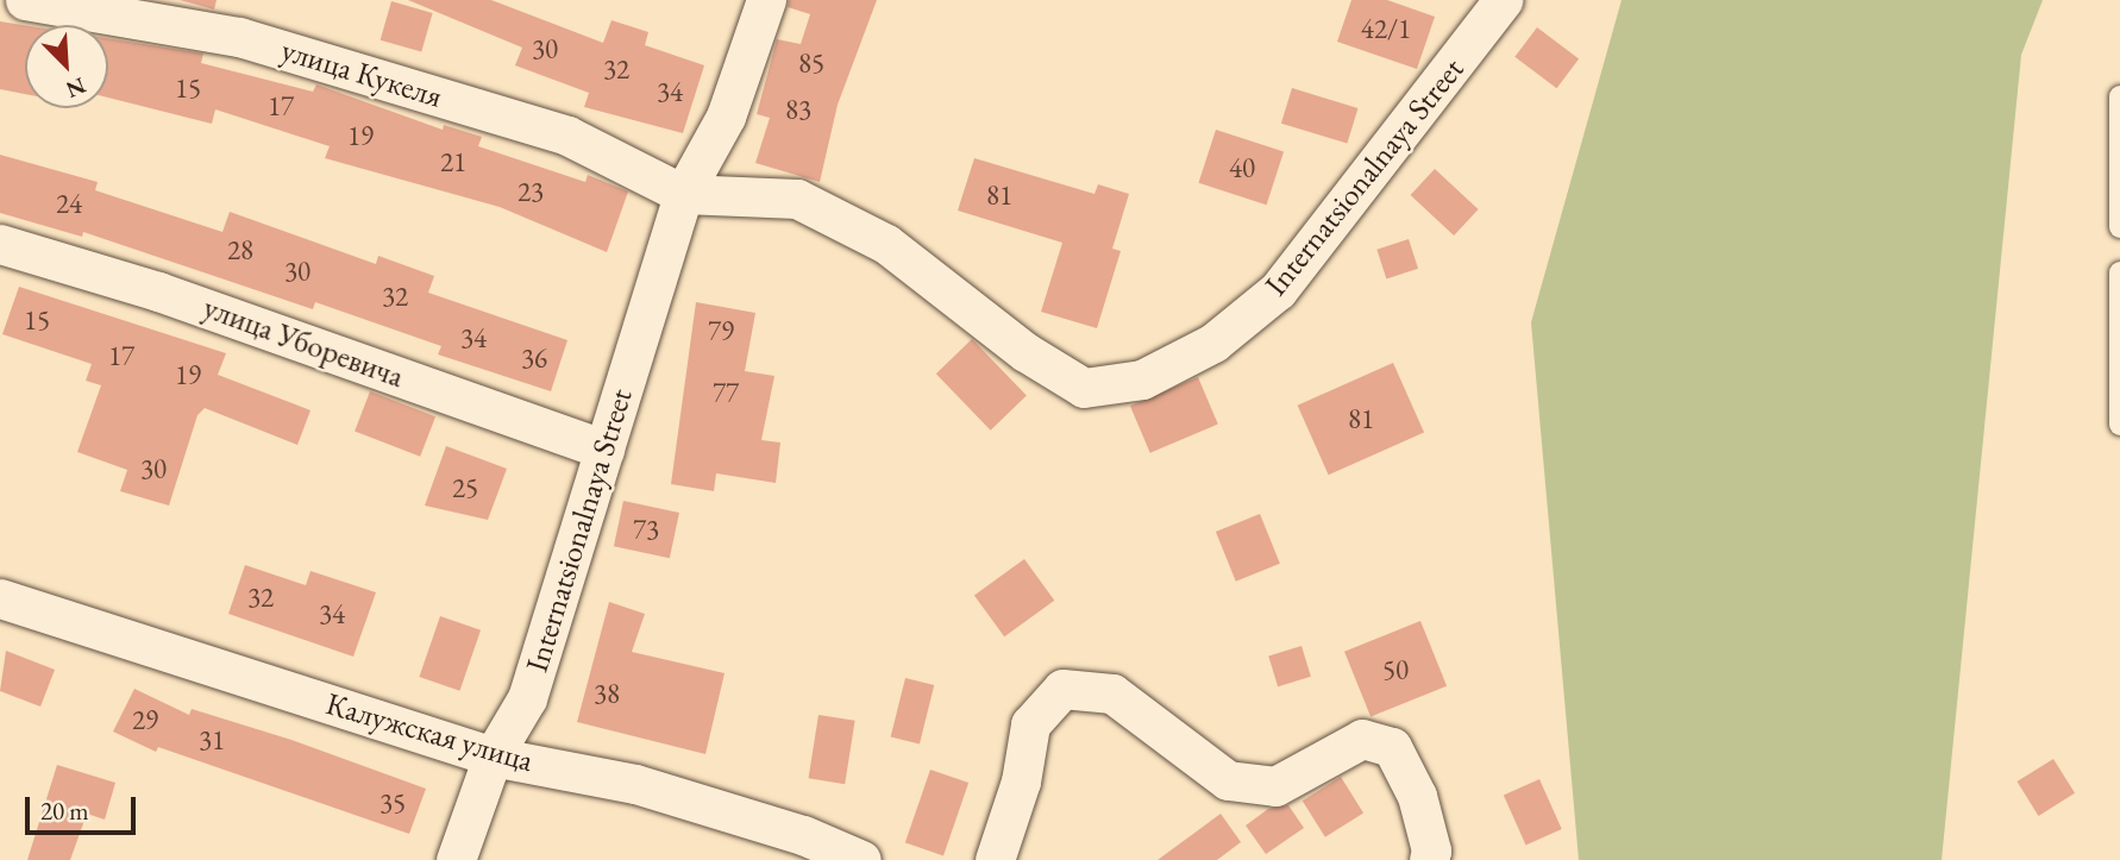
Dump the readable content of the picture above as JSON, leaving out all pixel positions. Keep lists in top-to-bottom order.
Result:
{
  "streets": {
    "street": [
      "улица Кукеля",
      "Internatsionalnaya Street",
      "улица Уборевича",
      "Калужская улица"
    ]
  },
  "crossings": [
    ["улица Кукеля", "Internatsionalnaya Street"],
    ["Internatsionalnaya Street", "улица Уборевича"],
    ["Internatsionalnaya Street", "Калужская улица"]
  ],
  "house_numbers": [
    "42/1",
    "30",
    "85",
    "32",
    "15",
    "34",
    "17",
    "83",
    "19",
    "21",
    "40",
    "23",
    "81",
    "24",
    "28",
    "30",
    "32",
    "15",
    "79",
    "34",
    "17",
    "36",
    "19",
    "77",
    "81",
    "30",
    "25",
    "73",
    "32",
    "34",
    "50",
    "38",
    "29",
    "31",
    "35"
  ],
  "scale_bar": "20 m",
  "north": "bottom right"
}
